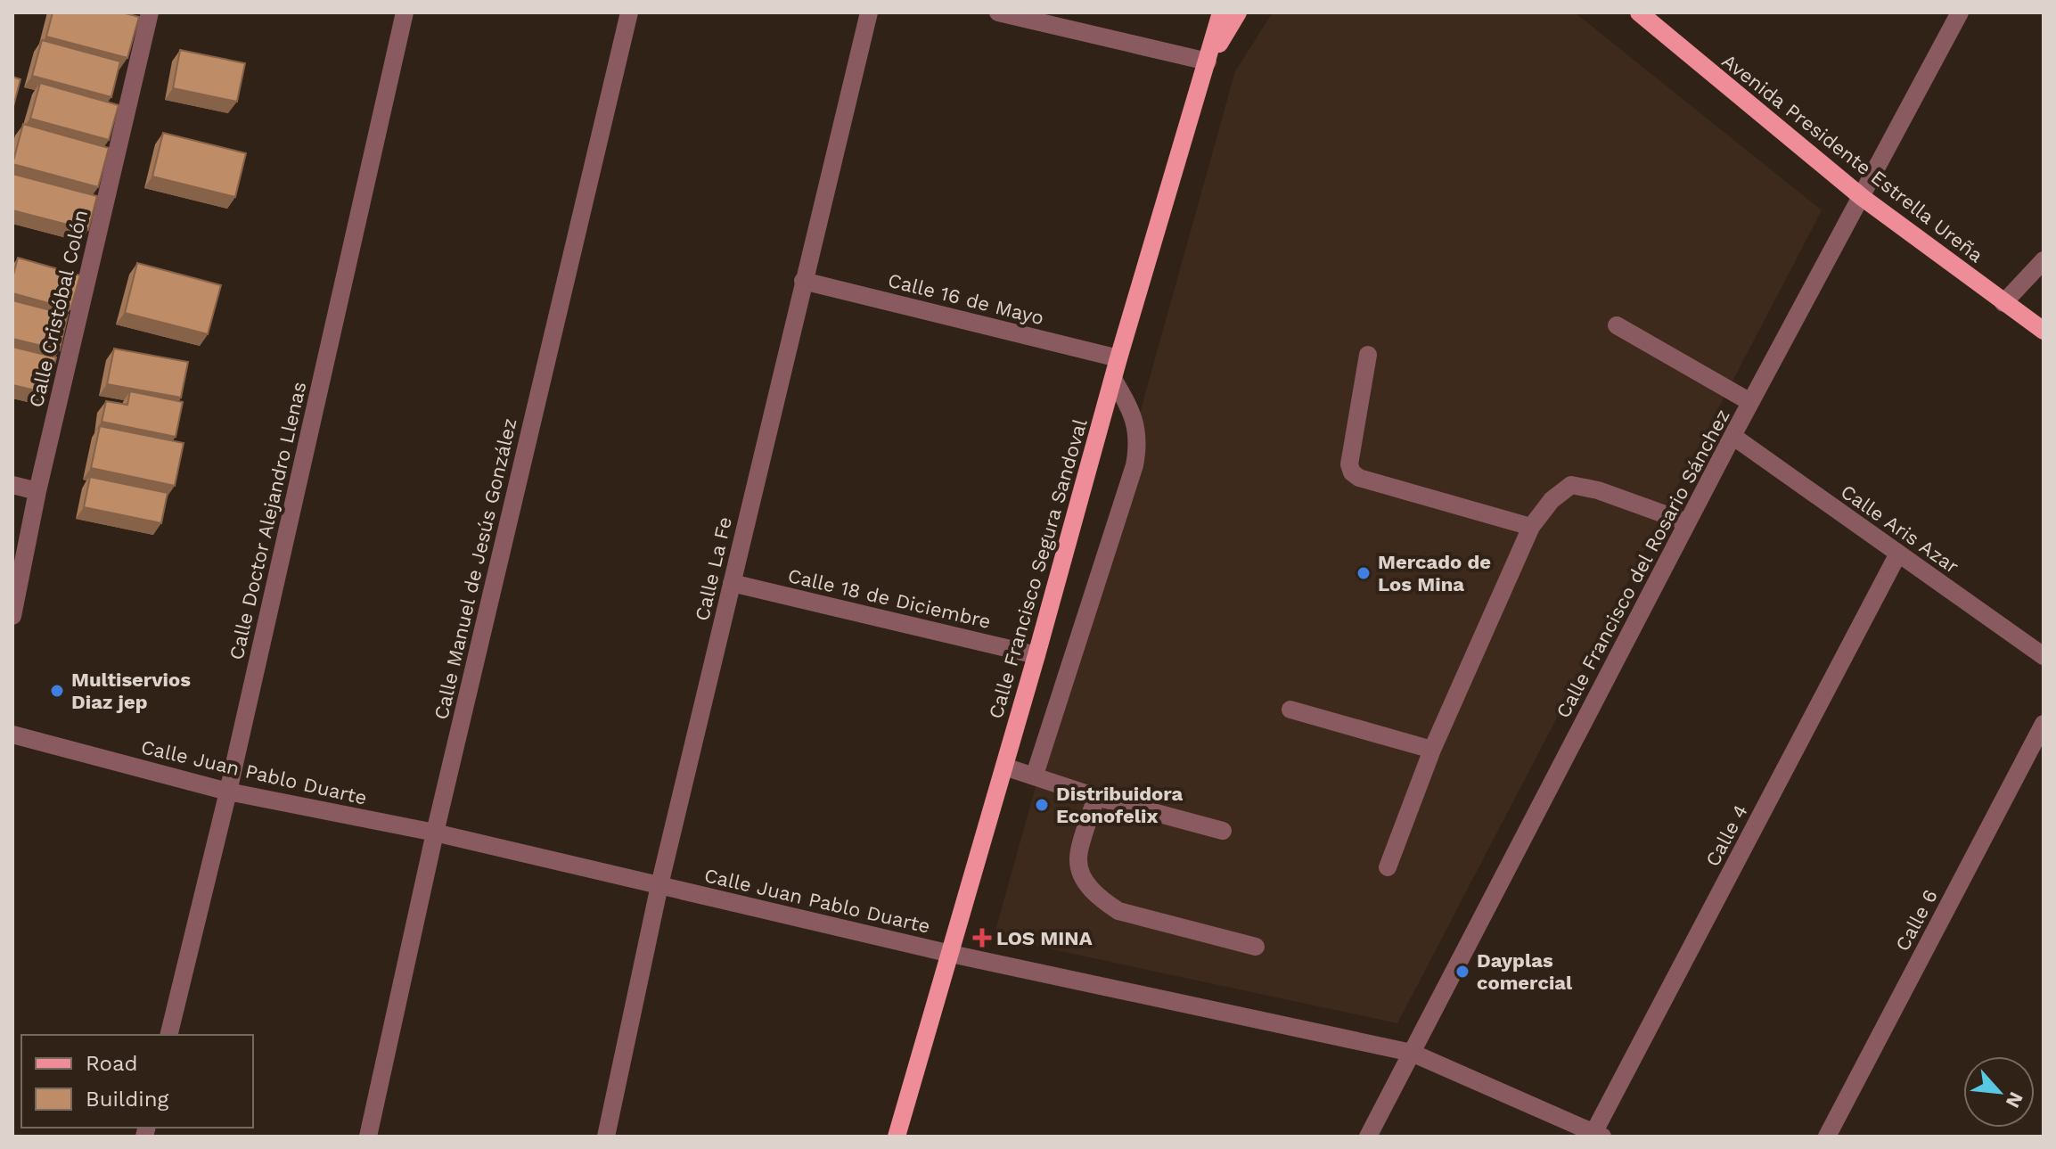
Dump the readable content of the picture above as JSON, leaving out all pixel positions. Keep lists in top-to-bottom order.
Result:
{
  "streets": {
    "main road": ["Avenida Presidente Estrella Ureña", "Calle Francisco Segura Sandoval"],
    "street": [
      "Calle 16 de Mayo",
      "Calle Cristóbal Colón",
      "Calle Doctor Alejandro Llenas",
      "Calle Aris Azar",
      "Calle Francisco del Rosario Sánchez",
      "Calle Manuel de Jesús González",
      "Calle La Fe",
      "Calle 18 de Diciembre",
      "Calle Juan Pablo Duarte",
      "Calle 4",
      "Calle 6"
    ]
  },
  "crossings": [
    ["Avenida Presidente Estrella Ureña", "Calle Francisco del Rosario Sánchez"],
    ["Calle 16 de Mayo", "Calle La Fe"],
    ["Calle 16 de Mayo", "Calle Francisco Segura Sandoval"],
    ["Calle Doctor Alejandro Llenas", "Calle Juan Pablo Duarte"],
    ["Calle Aris Azar", "Calle Francisco del Rosario Sánchez"],
    ["Calle Aris Azar", "Calle 4"],
    ["Calle Francisco del Rosario Sánchez", "Calle Juan Pablo Duarte"],
    ["Calle Manuel de Jesús González", "Calle Juan Pablo Duarte"],
    ["Calle La Fe", "Calle 18 de Diciembre"],
    ["Calle La Fe", "Calle Juan Pablo Duarte"],
    ["Calle Francisco Segura Sandoval", "Calle 18 de Diciembre"],
    ["Calle Francisco Segura Sandoval", "Calle Juan Pablo Duarte"],
    ["Calle Juan Pablo Duarte", "Calle 4"]
  ],
  "places": {
    "other": [
      "Mercado de Los Mina",
      "Multiservios Diaz jep",
      "Distribuidora Econofelix",
      "Dayplas comercial"
    ],
    "health": ["LOS MINA"]
  },
  "legend": ["Road", "Building"],
  "north": "bottom right"
}
